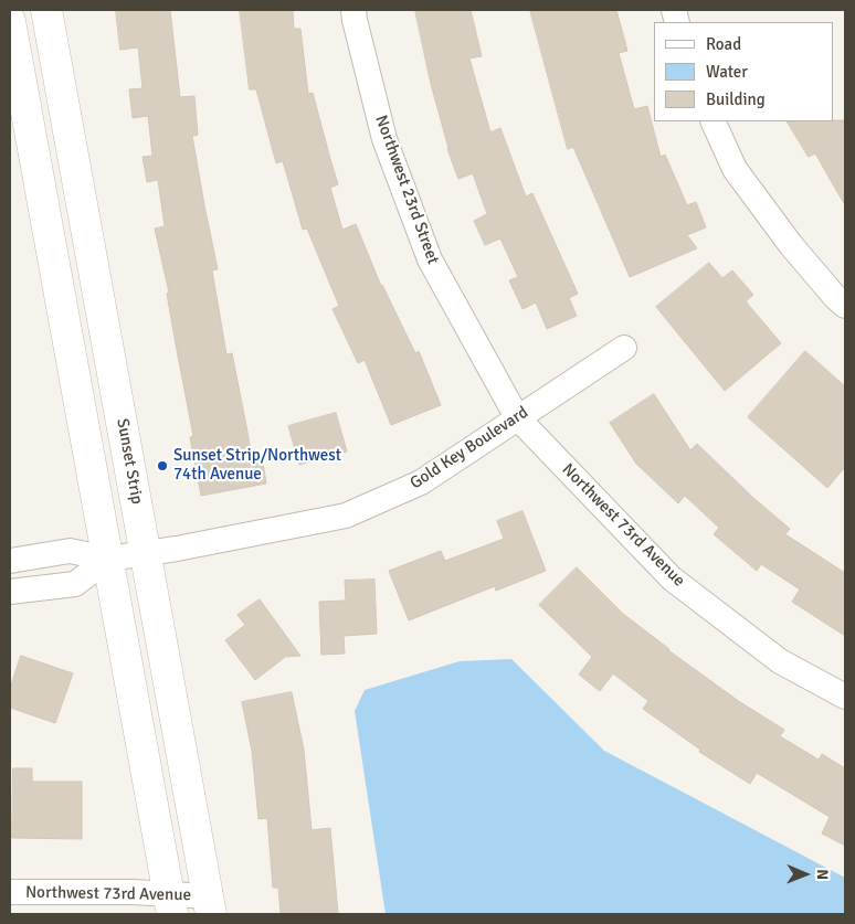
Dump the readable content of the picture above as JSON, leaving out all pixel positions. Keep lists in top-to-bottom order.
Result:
{
  "streets": {
    "street": [
      "Northwest 23rd Street",
      "Gold Key Boulevard",
      "Sunset Strip",
      "Northwest 73rd Avenue"
    ]
  },
  "crossings": [
    ["Northwest 23rd Street", "Gold Key Boulevard"],
    ["Northwest 23rd Street", "Northwest 73rd Avenue"],
    ["Gold Key Boulevard", "Sunset Strip"],
    ["Gold Key Boulevard", "Northwest 73rd Avenue"],
    ["Sunset Strip", "Northwest 73rd Avenue"]
  ],
  "places": ["Sunset Strip/Northwest 74th Avenue"],
  "legend": ["Road", "Water", "Building"],
  "north": "right"
}
